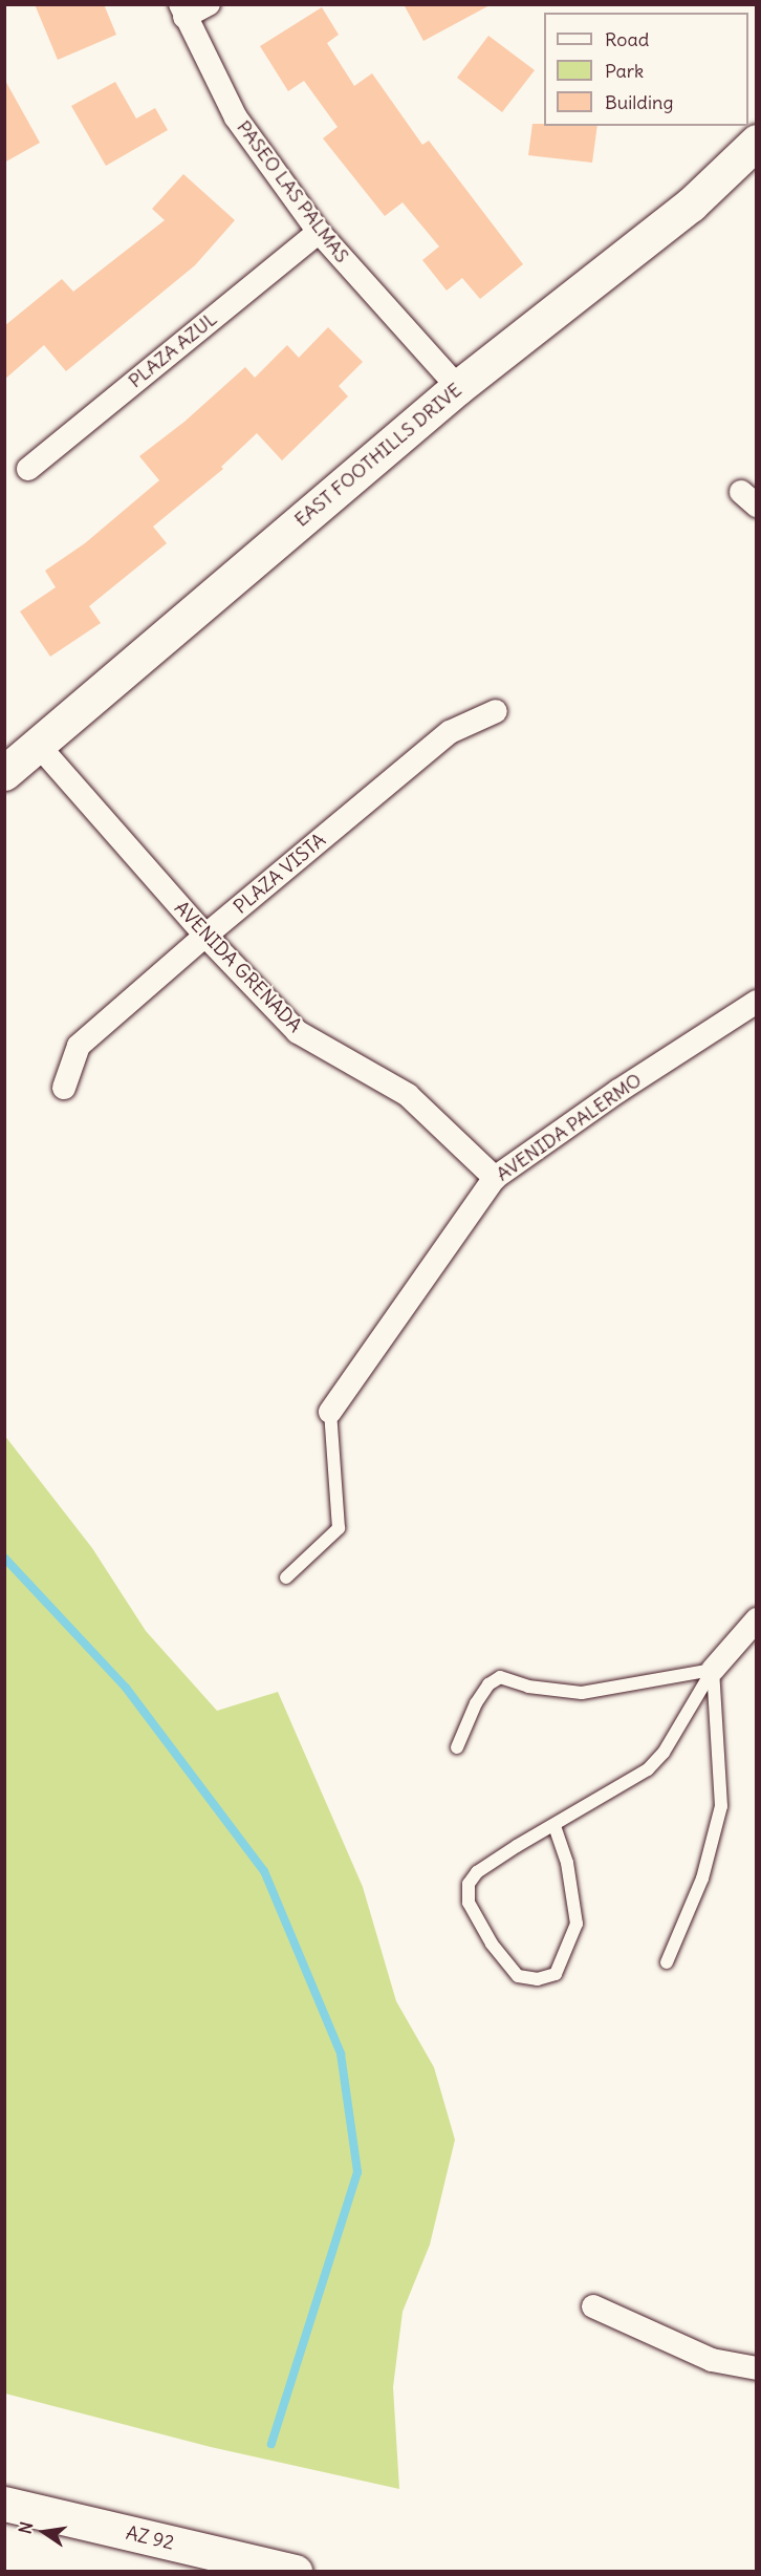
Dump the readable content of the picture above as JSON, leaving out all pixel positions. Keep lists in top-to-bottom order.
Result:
{
  "streets": {
    "street": [
      "PASEO LAS PALMAS",
      "PLAZA AZUL",
      "EAST FOOTHILLS DRIVE",
      "PLAZA VISTA",
      "AVENIDA GRENADA",
      "AVENIDA PALERMO",
      "AZ 92"
    ]
  },
  "crossings": [
    ["PASEO LAS PALMAS", "PLAZA AZUL"],
    ["PASEO LAS PALMAS", "EAST FOOTHILLS DRIVE"],
    ["EAST FOOTHILLS DRIVE", "AVENIDA GRENADA"],
    ["PLAZA VISTA", "AVENIDA GRENADA"],
    ["AVENIDA GRENADA", "AVENIDA PALERMO"]
  ],
  "legend": ["Road", "Park", "Building"],
  "north": "left"
}
